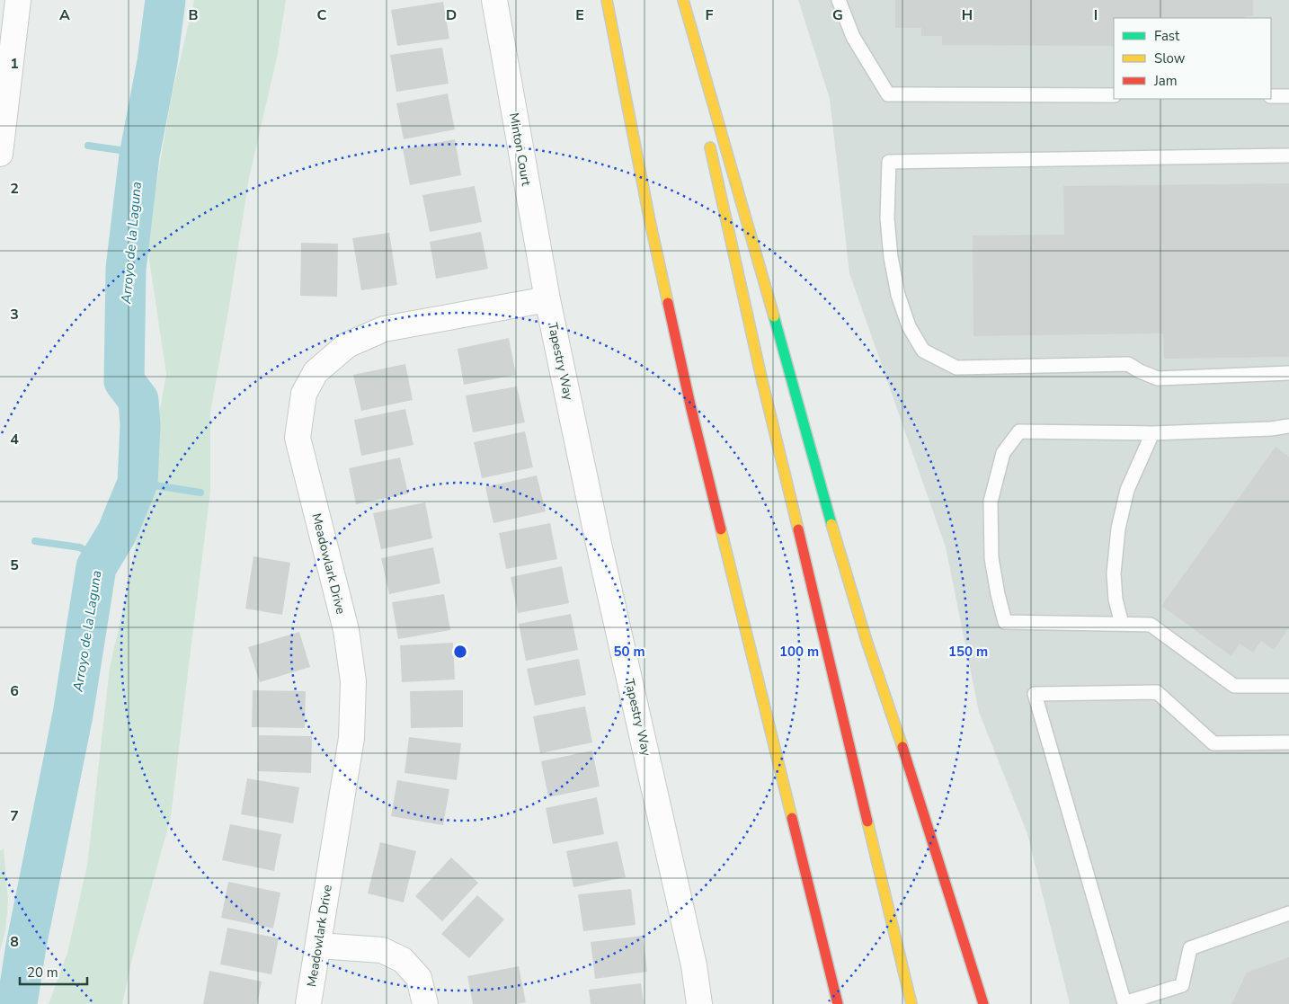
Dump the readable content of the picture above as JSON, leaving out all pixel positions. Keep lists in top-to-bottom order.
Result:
{
  "streets": {
    "street": ["Minton Court", "Tapestry Way", "Meadowlark Drive"]
  },
  "crossings": [
    ["Minton Court", "Tapestry Way"],
    ["Minton Court", "Meadowlark Drive"],
    ["Tapestry Way", "Meadowlark Drive"]
  ],
  "water": ["Arroyo de la Laguna"],
  "legend": ["Fast", "Slow", "Jam"],
  "scale_bar": "20 m",
  "grid": {
    "columns": [
      "A",
      "B",
      "C",
      "D",
      "E",
      "F",
      "G",
      "H",
      "I"
    ],
    "rows": [
      "1",
      "2",
      "3",
      "4",
      "5",
      "6",
      "7",
      "8"
    ]
  },
  "rings": ["50 m", "100 m", "150 m"]
}
